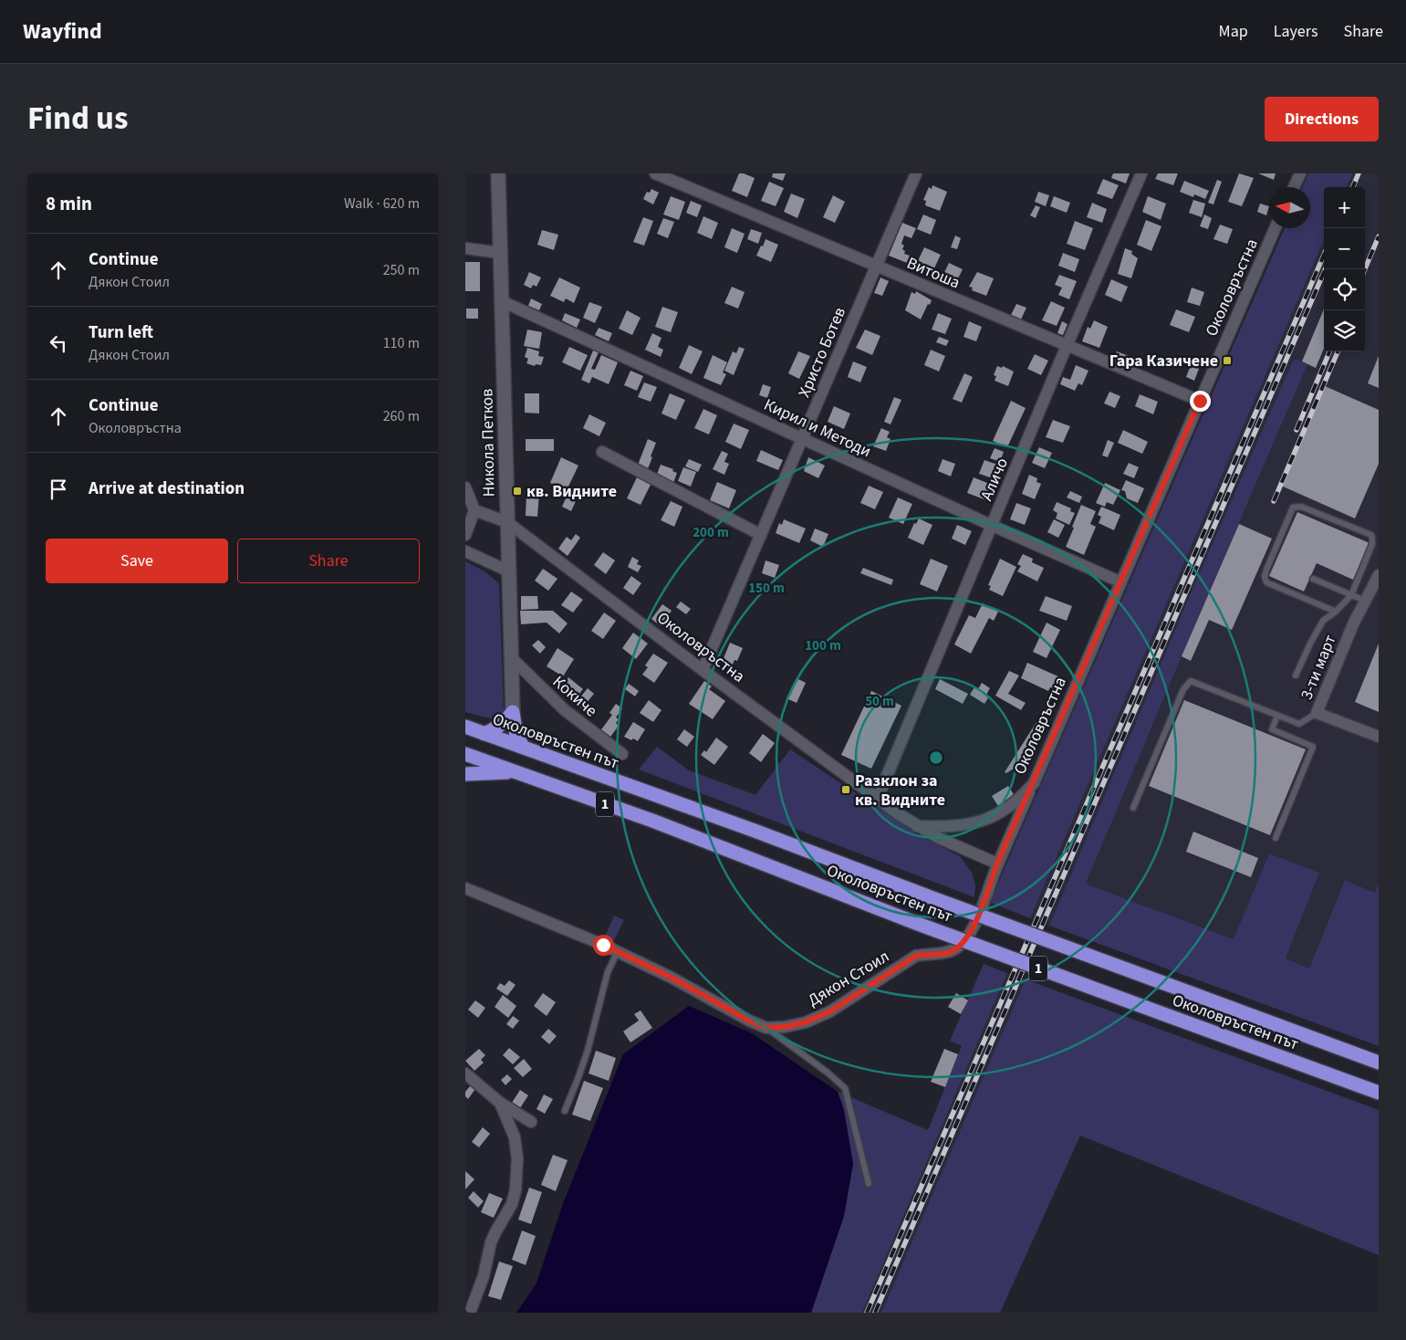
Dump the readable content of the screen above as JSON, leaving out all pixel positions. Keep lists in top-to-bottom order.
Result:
{
  "streets": {
    "highway": ["Околовръстен път", "1"],
    "street": [
      "Витоша",
      "Околовръстна",
      "Христо Ботев",
      "Кирил и Методи",
      "Никола Петков",
      "Аличо",
      "3-ти март",
      "Кокиче",
      "Дякон Стоил"
    ]
  },
  "crossings": [
    ["Витоша", "Околовръстна"],
    ["Витоша", "Христо Ботев"],
    ["Витоша", "Аличо"],
    ["Околовръстна", "Христо Ботев"],
    ["Околовръстна", "Кирил и Методи"],
    ["Околовръстна", "Никола Петков"],
    ["Околовръстна", "Аличо"],
    ["Околовръстна", "Дякон Стоил"],
    ["Христо Ботев", "Кирил и Методи"],
    ["Кирил и Методи", "Никола Петков"],
    ["Кирил и Методи", "Аличо"],
    ["Никола Петков", "Кокиче"]
  ],
  "places": {
    "transit": ["Гара Казичене", "кв. Видните", "Разклон за кв. Видните"]
  },
  "north": "left",
  "page": {
    "header": "Wayfind",
    "nav": ["Map", "Layers", "Share"],
    "title": "Find us",
    "buttons": [
      "Directions",
      ["Save", "Share"]
    ],
    "heading": ["8 min", "Walk · 620 m"],
    "map_buttons": ["+", "−"],
    "list": [
      ["Continue", "Дякон Стоил", "250 m"],
      ["Turn left", "Дякон Стоил", "110 m"],
      ["Continue", "Околовръстна", "260 m"],
      "Arrive at destination"
    ]
  },
  "rings": [
    "200 m",
    "150 m",
    "100 m",
    "50 m"
  ]
}
